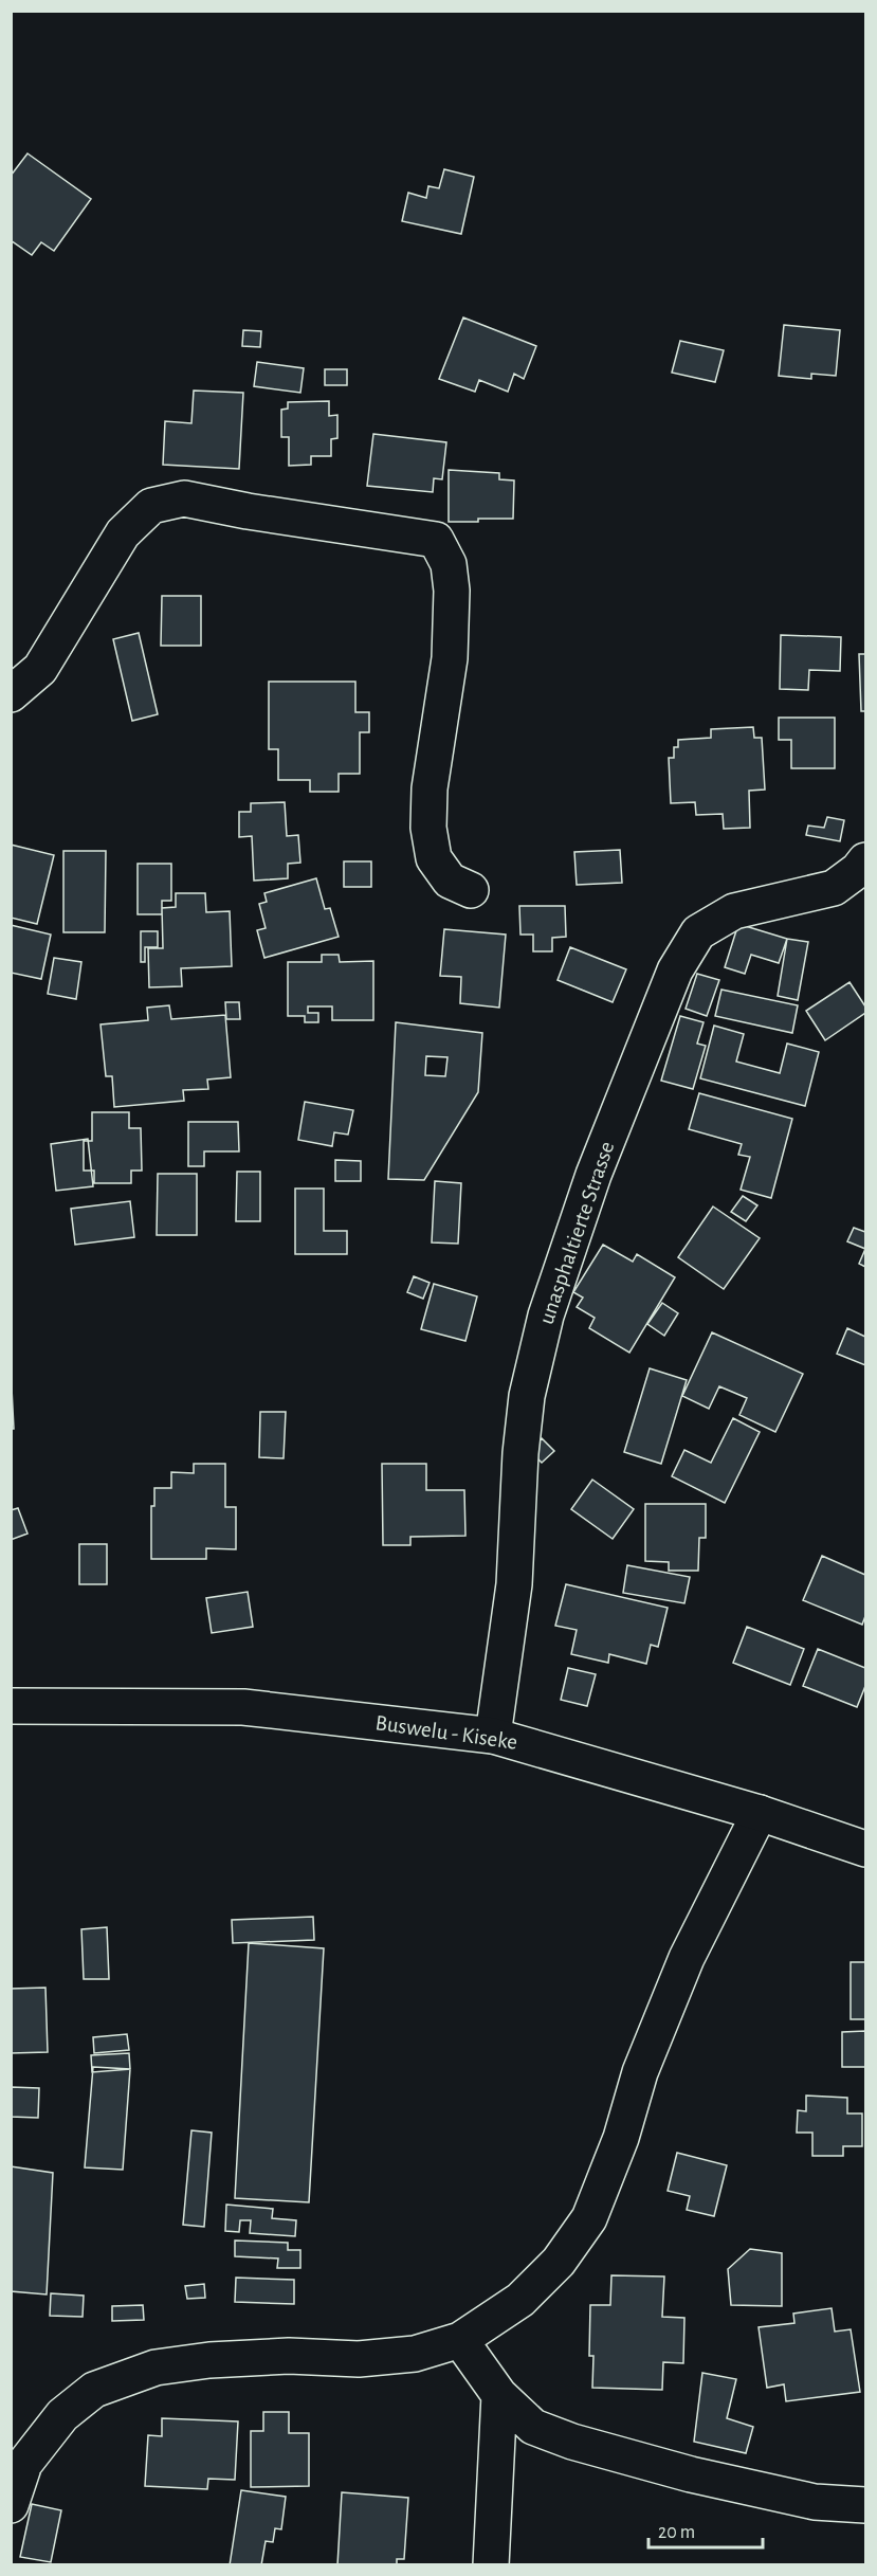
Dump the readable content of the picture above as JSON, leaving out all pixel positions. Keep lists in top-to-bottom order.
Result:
{
  "streets": {
    "street": ["unasphaltierte Strasse", "Buswelu - Kiseke"]
  },
  "crossings": [
    ["unasphaltierte Strasse", "Buswelu - Kiseke"]
  ],
  "scale_bar": "20 m"
}
